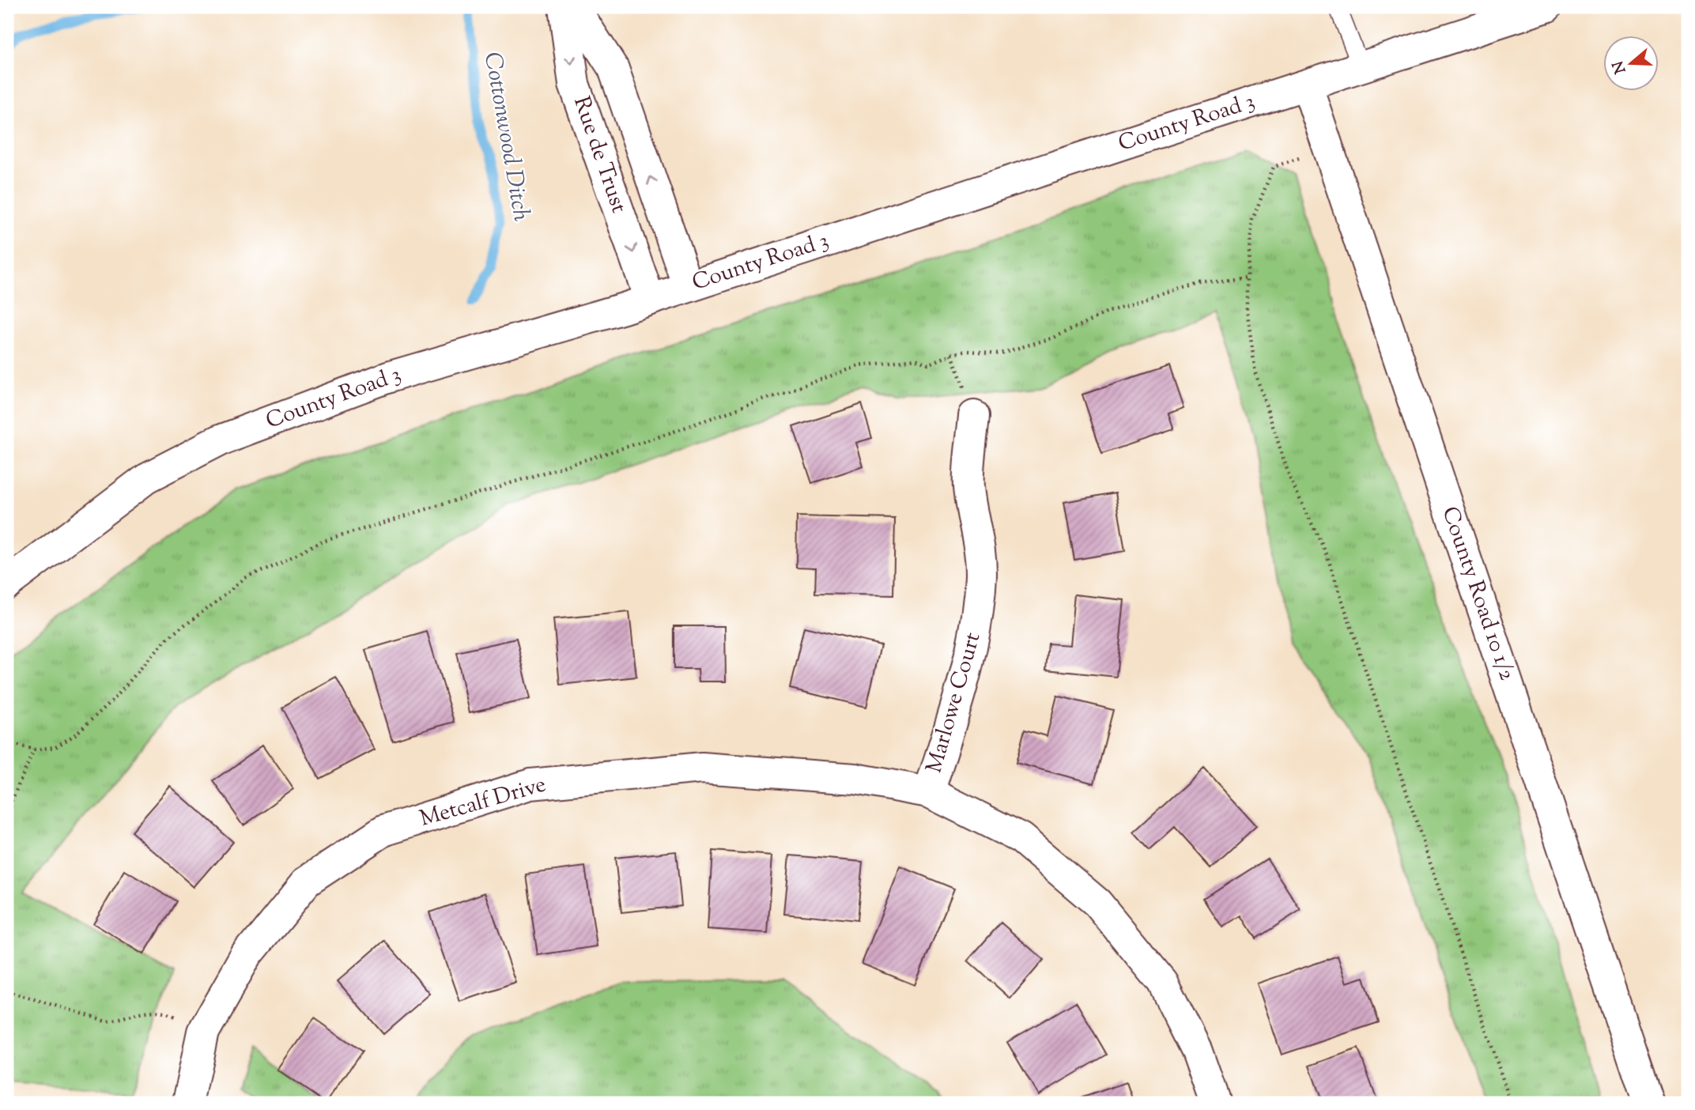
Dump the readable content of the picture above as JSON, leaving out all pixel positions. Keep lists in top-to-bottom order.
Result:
{
  "streets": {
    "street": [
      "County Road 3",
      "Rue de Trust",
      "County Road 10 1/2",
      "Marlowe Court",
      "Metcalf Drive"
    ]
  },
  "crossings": [
    ["County Road 3", "Rue de Trust"],
    ["County Road 3", "County Road 10 1/2"],
    ["Marlowe Court", "Metcalf Drive"]
  ],
  "water": ["Cottonwood Ditch"],
  "north": "left"
}
